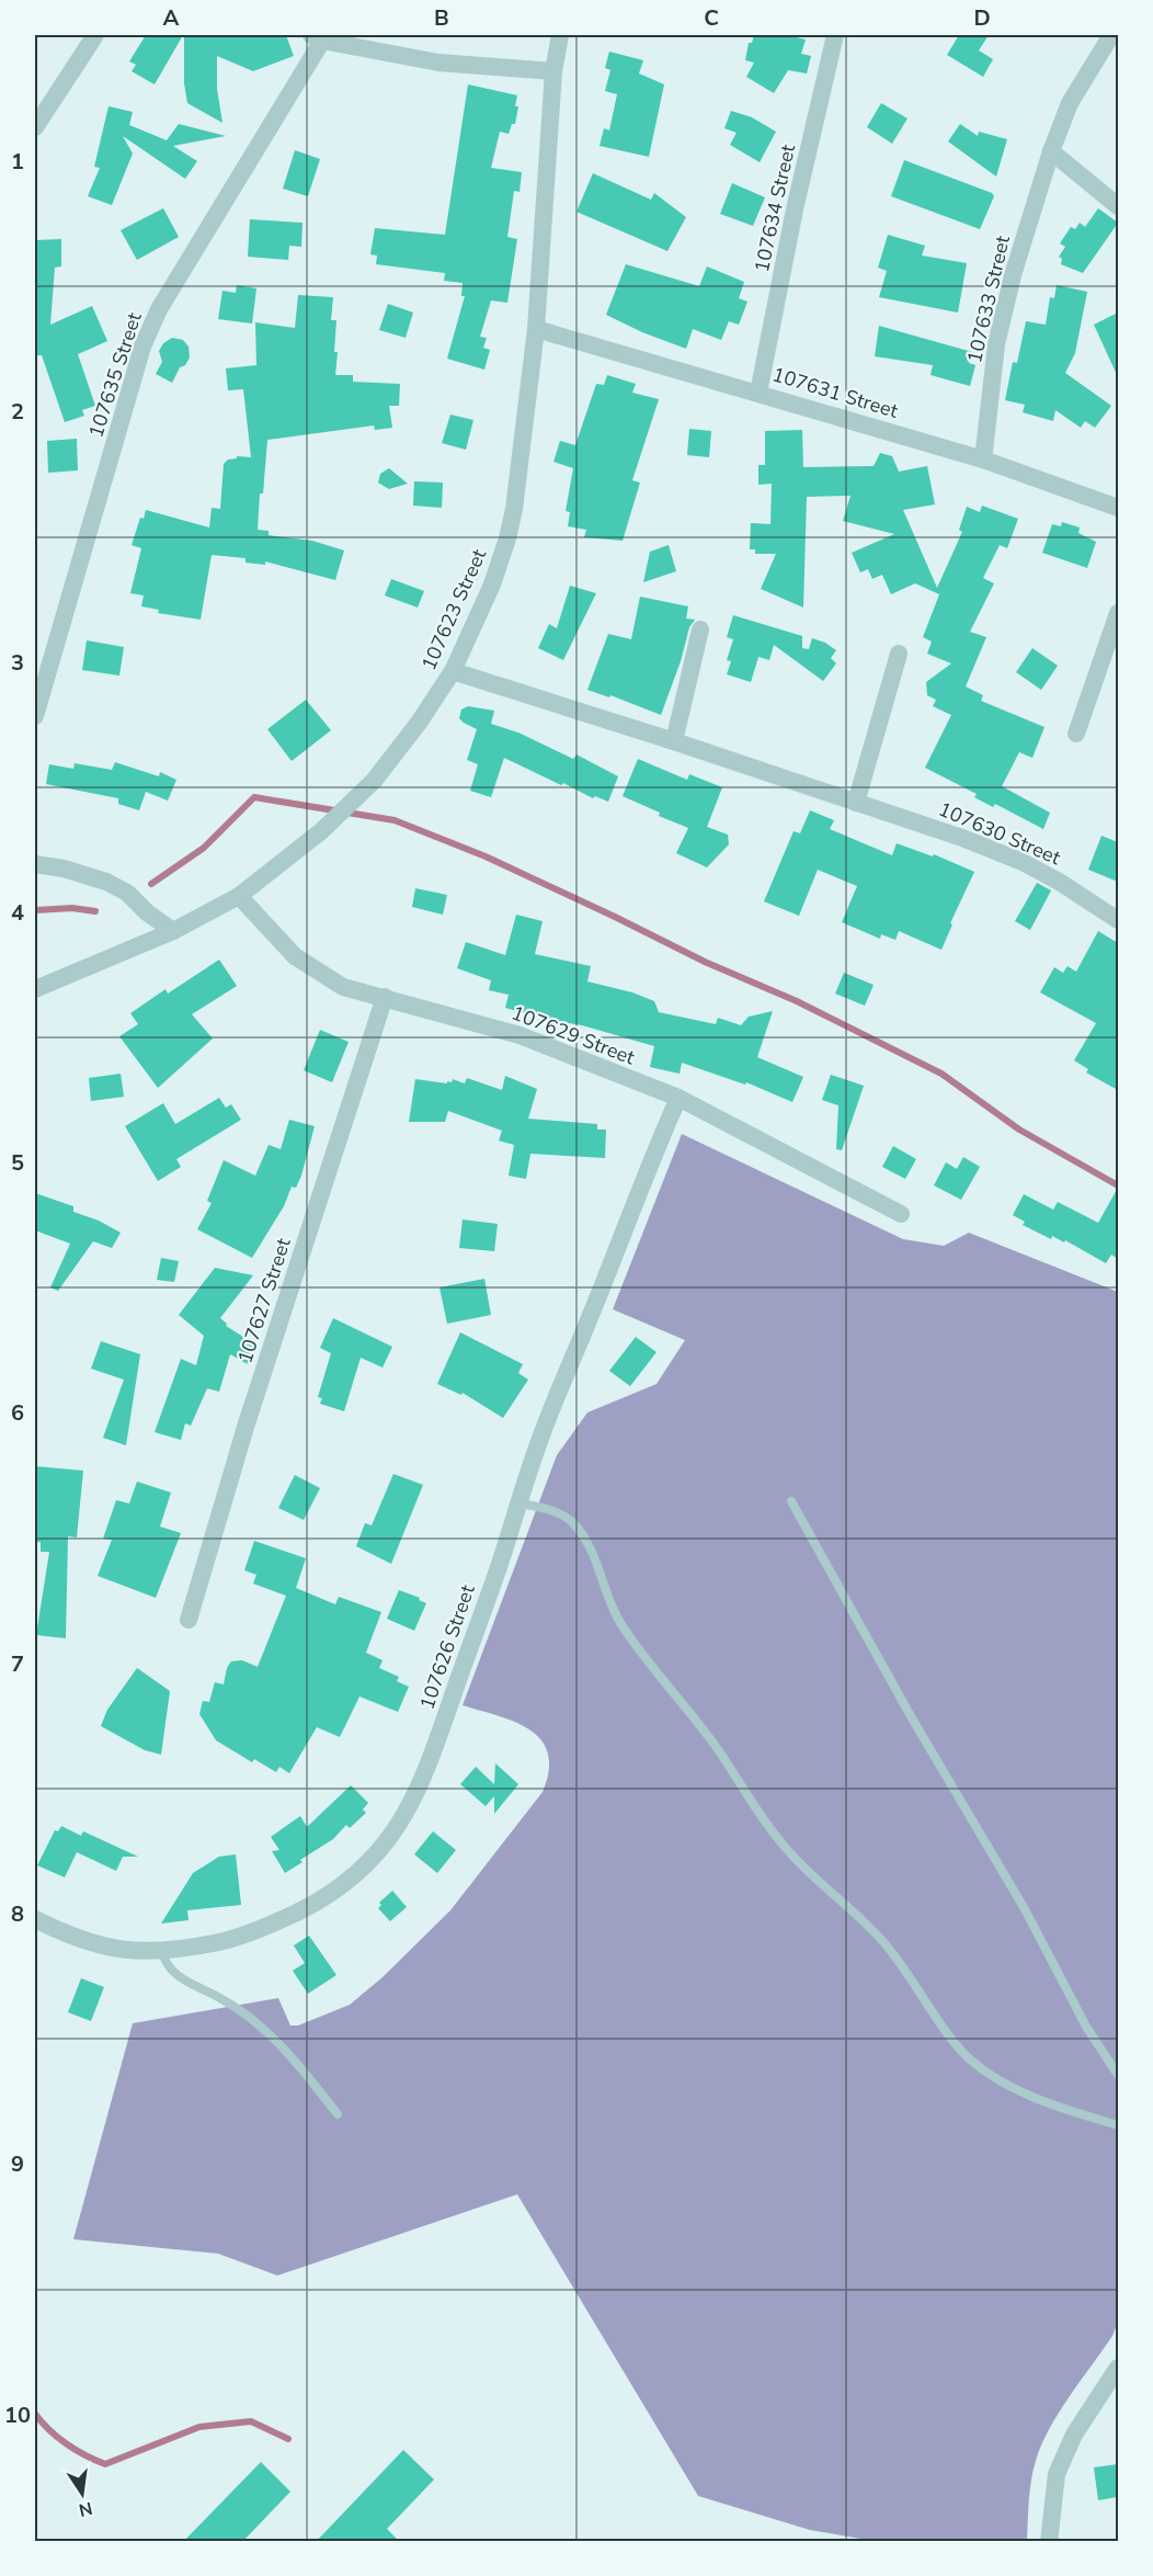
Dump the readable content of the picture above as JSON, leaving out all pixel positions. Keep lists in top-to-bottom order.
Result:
{
  "streets": {
    "street": [
      "107634 Street",
      "107633 Street",
      "107635 Street",
      "107631 Street",
      "107623 Street",
      "107630 Street",
      "107629 Street",
      "107627 Street",
      "107626 Street"
    ]
  },
  "crossings": [
    ["107634 Street", "107631 Street"],
    ["107633 Street", "107631 Street"],
    ["107631 Street", "107623 Street"],
    ["107623 Street", "107630 Street"],
    ["107623 Street", "107629 Street"],
    ["107629 Street", "107627 Street"],
    ["107629 Street", "107626 Street"]
  ],
  "north": "bottom",
  "grid": {
    "columns": [
      "A",
      "B",
      "C",
      "D"
    ],
    "rows": [
      "1",
      "2",
      "3",
      "4",
      "5",
      "6",
      "7",
      "8",
      "9",
      "10"
    ]
  }
}
